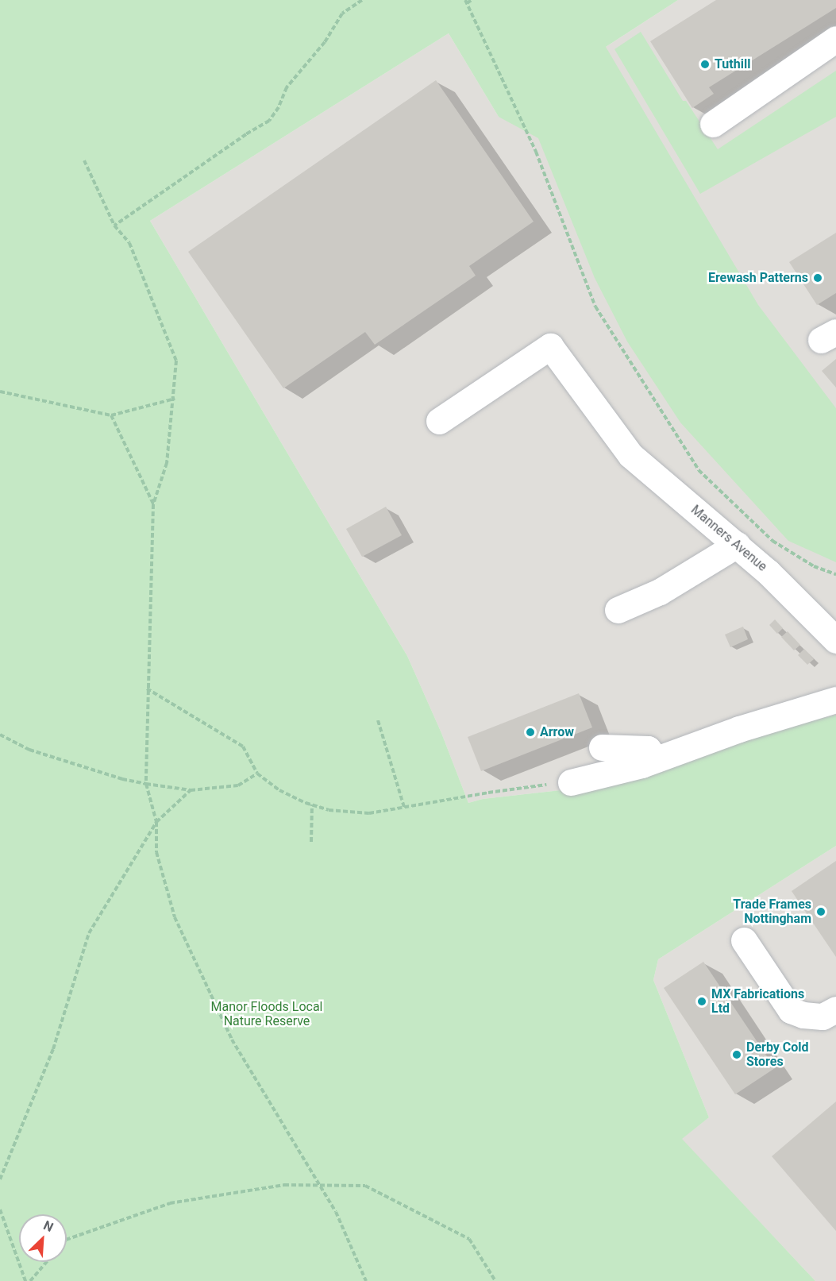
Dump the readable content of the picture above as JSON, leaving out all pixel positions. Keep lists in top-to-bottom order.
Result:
{
  "streets": {
    "street": ["Manners Avenue"]
  },
  "parks": ["Manor Floods Local Nature Reserve"],
  "places": [
    "Tuthill",
    "Erewash Patterns",
    "Arrow",
    "Trade Frames Nottingham",
    "MX Fabrications Ltd",
    "Derby Cold Stores"
  ],
  "north": "top right"
}
